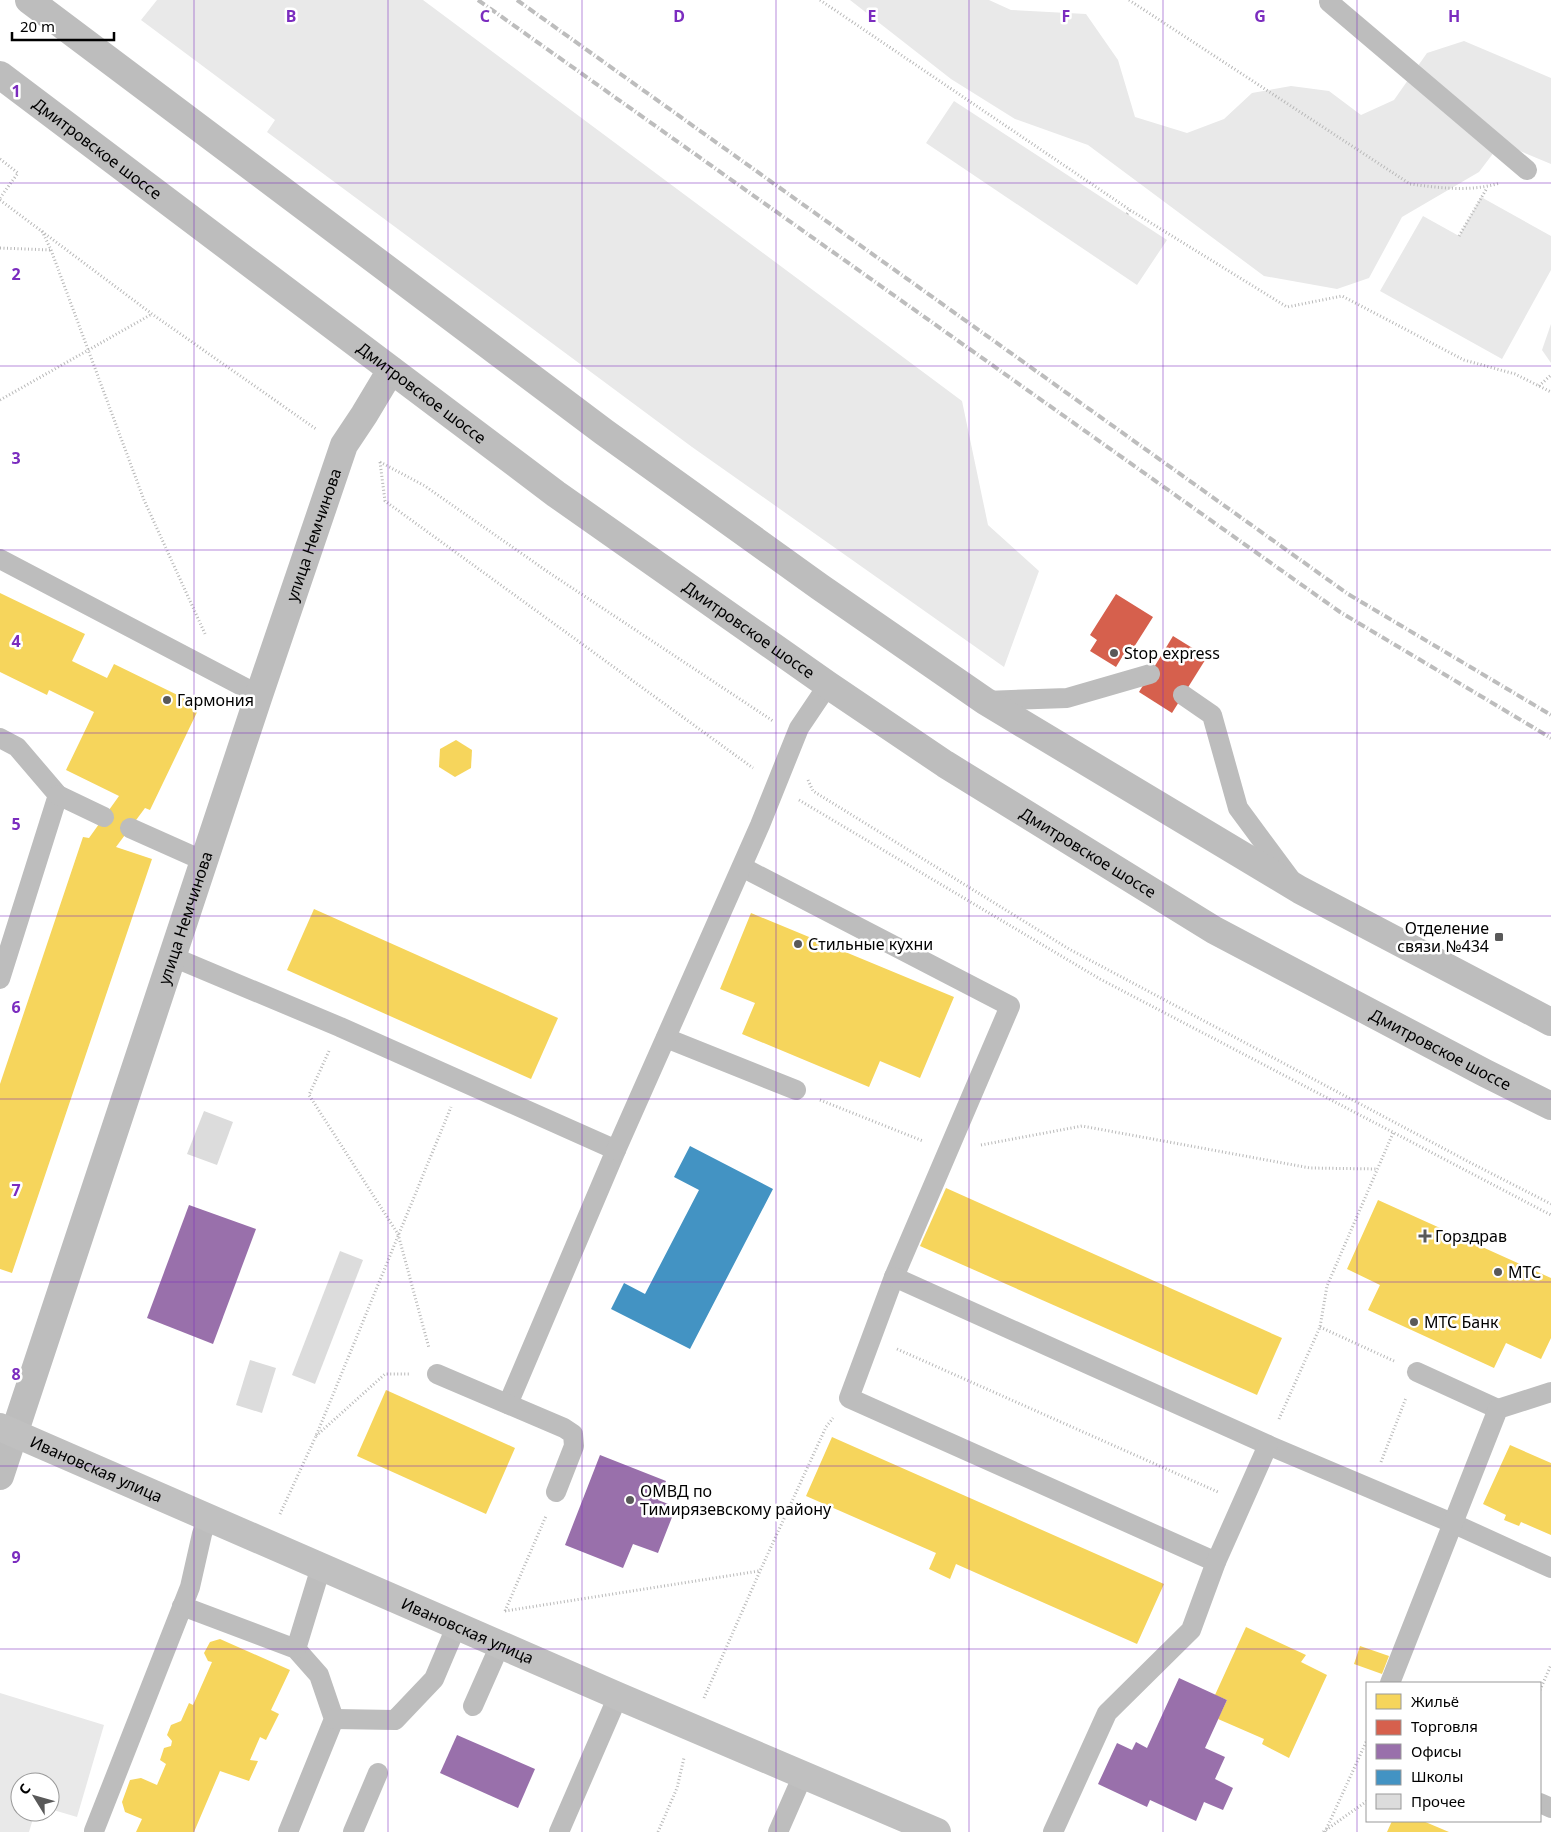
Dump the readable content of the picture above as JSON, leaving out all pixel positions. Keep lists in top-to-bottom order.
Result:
{
  "streets": {
    "main road": ["Дмитровское шоссе", "улица Немчинова"],
    "street": ["Ивановская улица"]
  },
  "crossings": [
    ["Дмитровское шоссе", "улица Немчинова"],
    ["улица Немчинова", "Ивановская улица"]
  ],
  "places": {
    "other": [
      "Stop express",
      "Гармония",
      "Стильные кухни",
      "МТС",
      "МТС Банк",
      "ОМВД по Тимирязевскому району"
    ],
    "transit": ["Отделение связи №434"],
    "health": ["Горздрав"]
  },
  "legend": [
    "Жильё",
    "Торговля",
    "Офисы",
    "Школы",
    "Прочее"
  ],
  "scale_bar": "20 m",
  "north": "top left",
  "grid": {
    "columns": [
      "B",
      "C",
      "D",
      "E",
      "F",
      "G",
      "H"
    ],
    "rows": [
      "1",
      "2",
      "3",
      "4",
      "5",
      "6",
      "7",
      "8",
      "9"
    ]
  }
}
